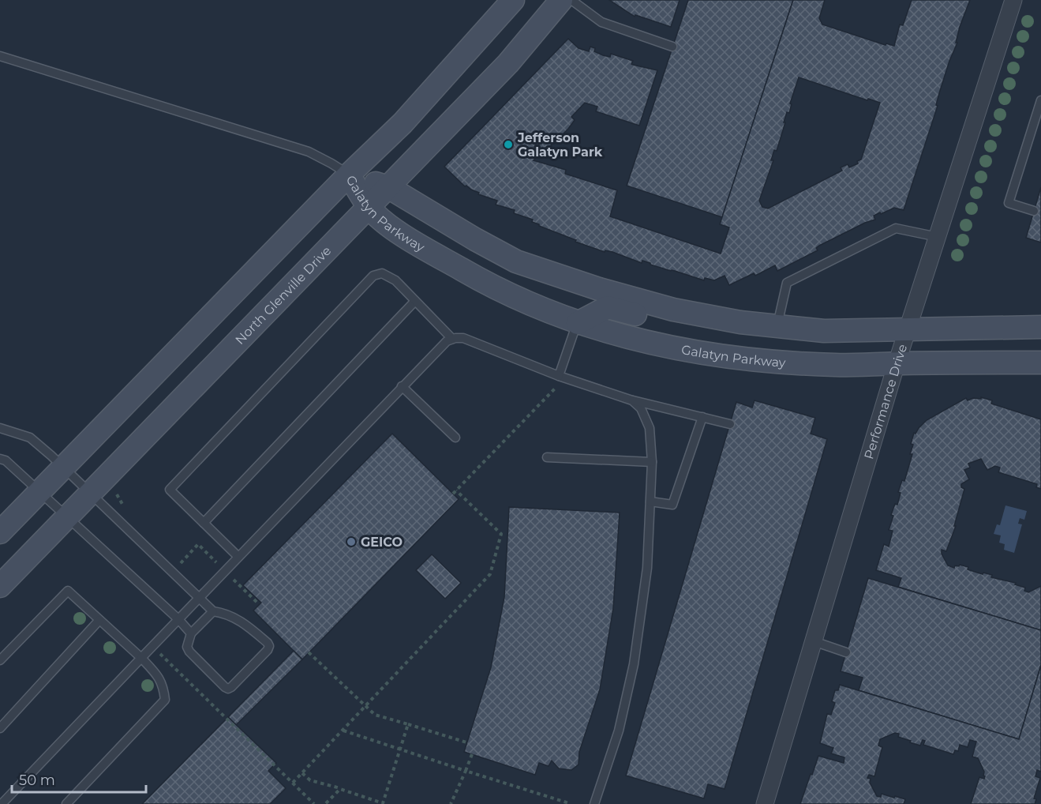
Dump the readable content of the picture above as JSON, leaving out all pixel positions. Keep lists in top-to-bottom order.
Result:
{
  "streets": {
    "street": ["Galatyn Parkway", "North Glenville Drive", "Performance Drive"]
  },
  "crossings": [
    ["Galatyn Parkway", "North Glenville Drive"],
    ["Galatyn Parkway", "Performance Drive"]
  ],
  "places": ["Jefferson Galatyn Park", "GEICO"],
  "scale_bar": "50 m"
}
